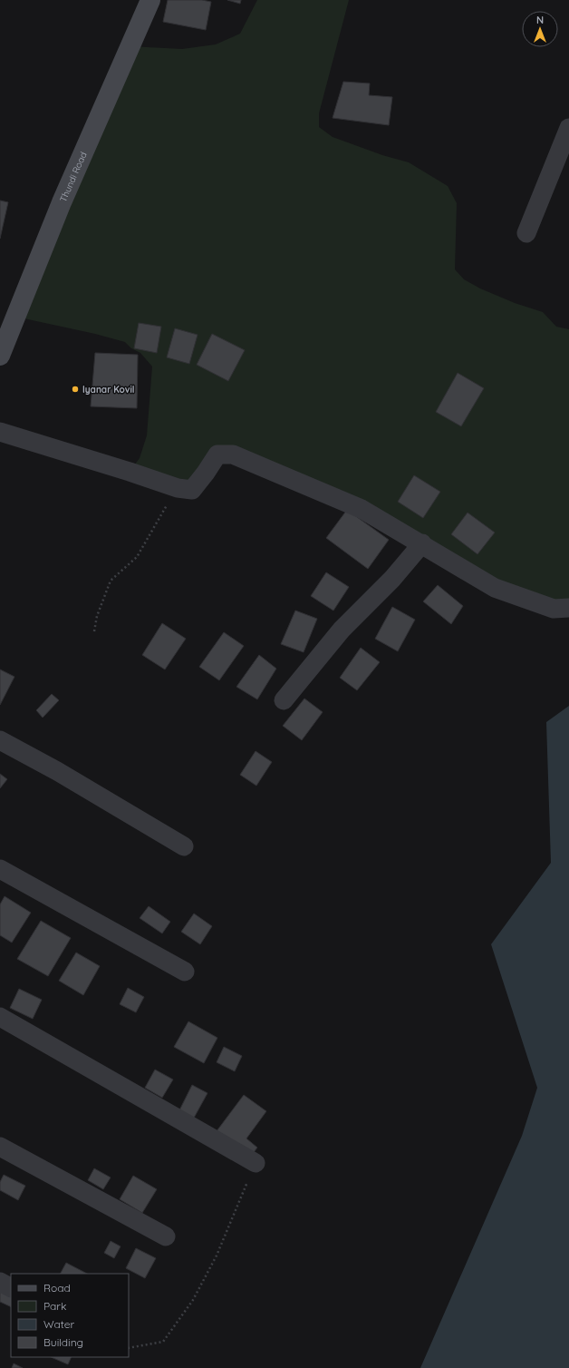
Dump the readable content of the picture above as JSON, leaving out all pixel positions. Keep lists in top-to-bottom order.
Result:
{
  "streets": {
    "main road": ["Thundi Road"]
  },
  "places": ["Iyanar Kovil"],
  "legend": [
    "Road",
    "Park",
    "Water",
    "Building"
  ],
  "north": "top"
}
